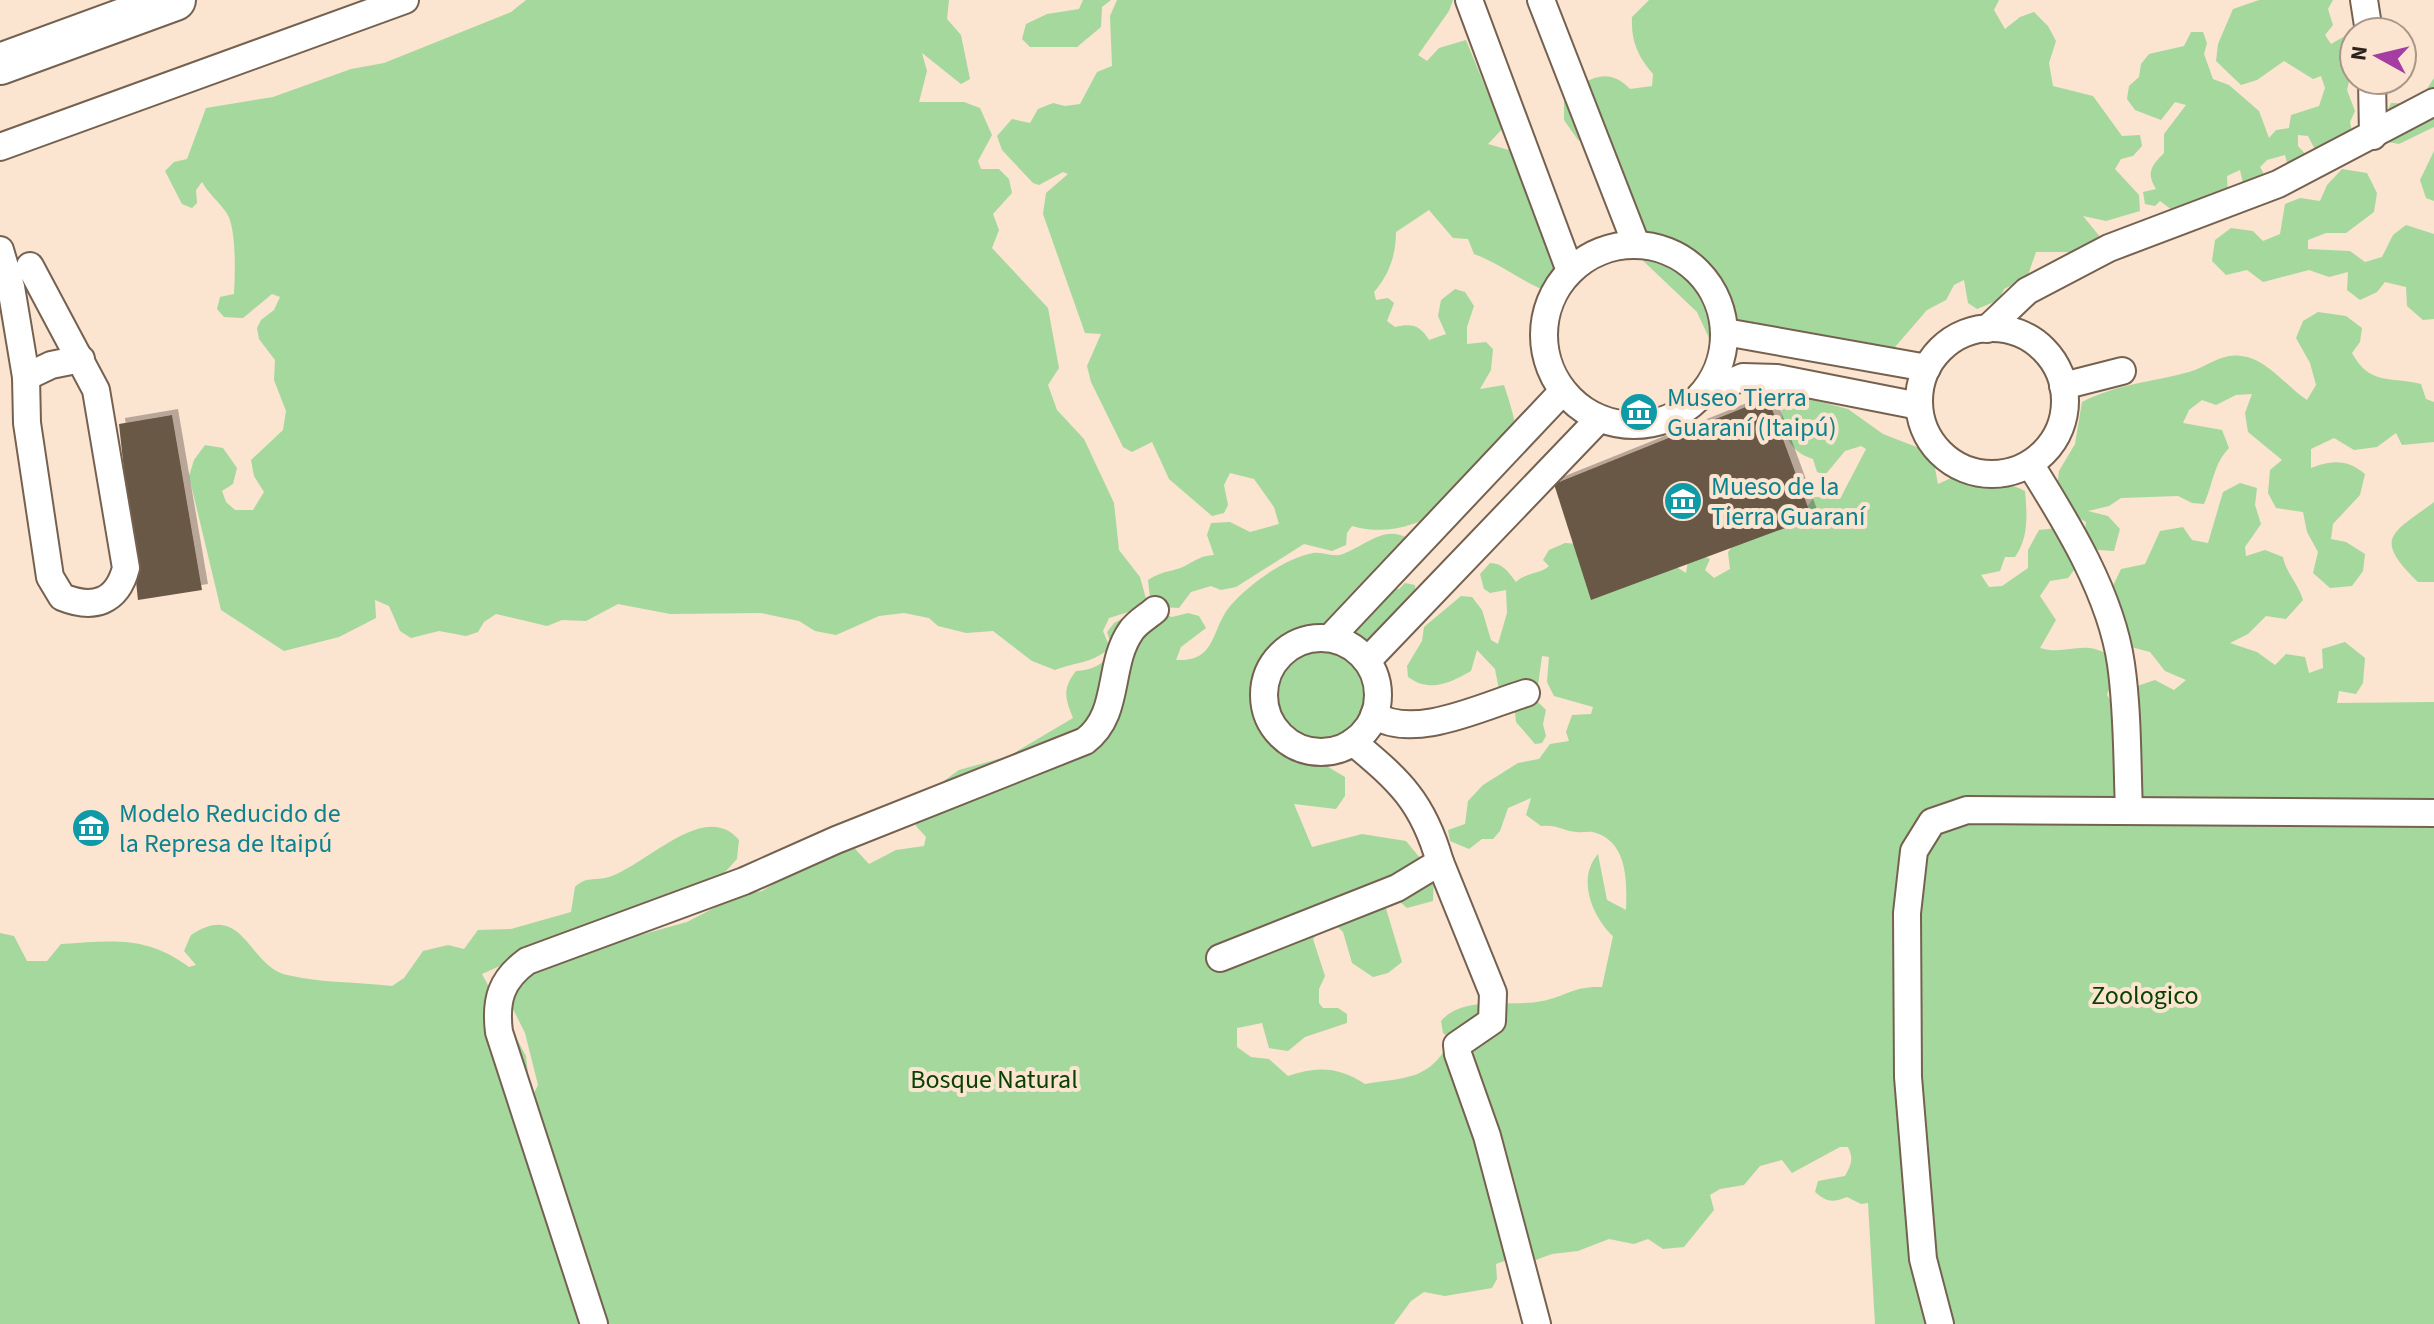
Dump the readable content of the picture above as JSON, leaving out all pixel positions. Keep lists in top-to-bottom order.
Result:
{
  "parks": ["Zoologico", "Bosque Natural"],
  "places": {
    "museum": ["Museo Tierra Guaraní (Itaipú)", "Mueso de la Tierra Guaraní", "Modelo Reducido de la Represa de Itaipú"]
  },
  "north": "left"
}
